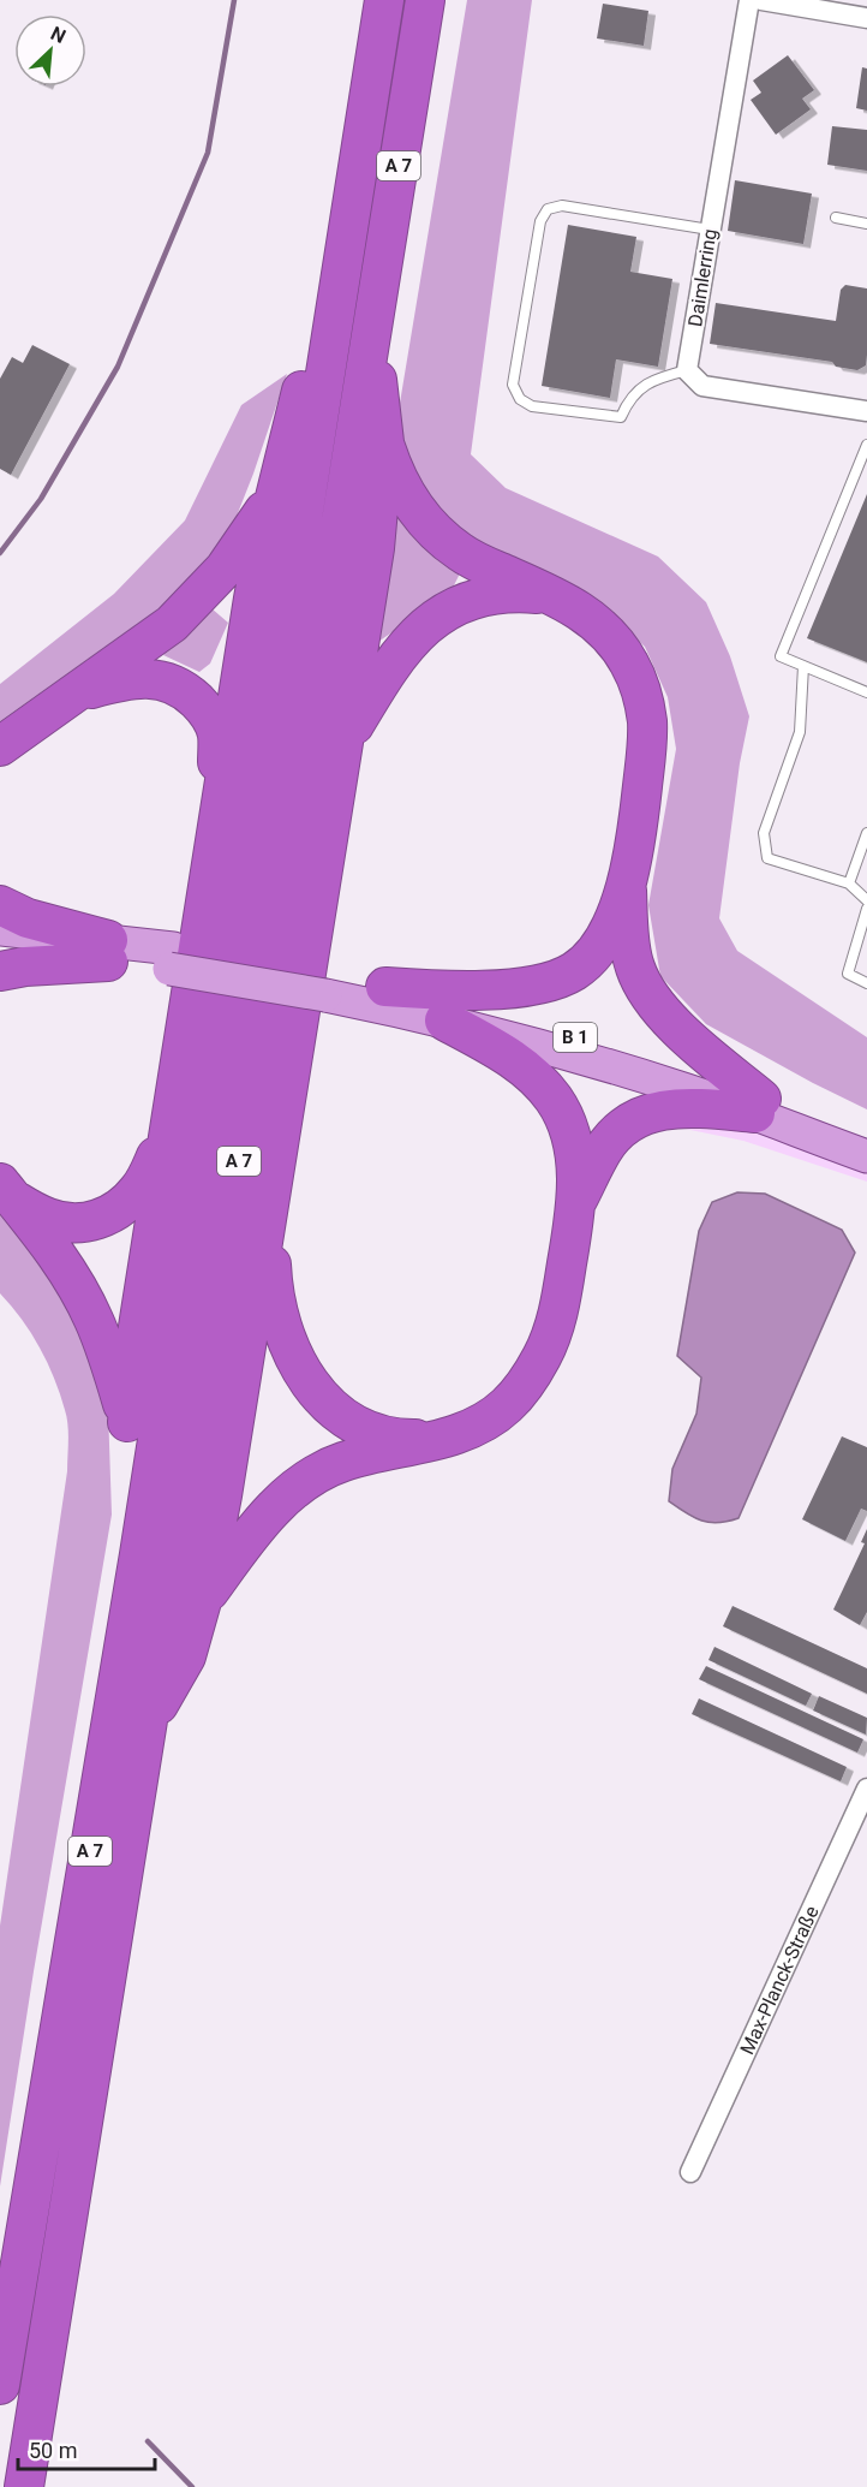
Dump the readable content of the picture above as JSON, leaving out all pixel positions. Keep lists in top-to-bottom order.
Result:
{
  "streets": {
    "highway": ["A 7"],
    "main road": ["B 1"],
    "street": ["Daimlerring", "Max-Planck-Straße"]
  },
  "scale_bar": "50 m",
  "north": "top right"
}
